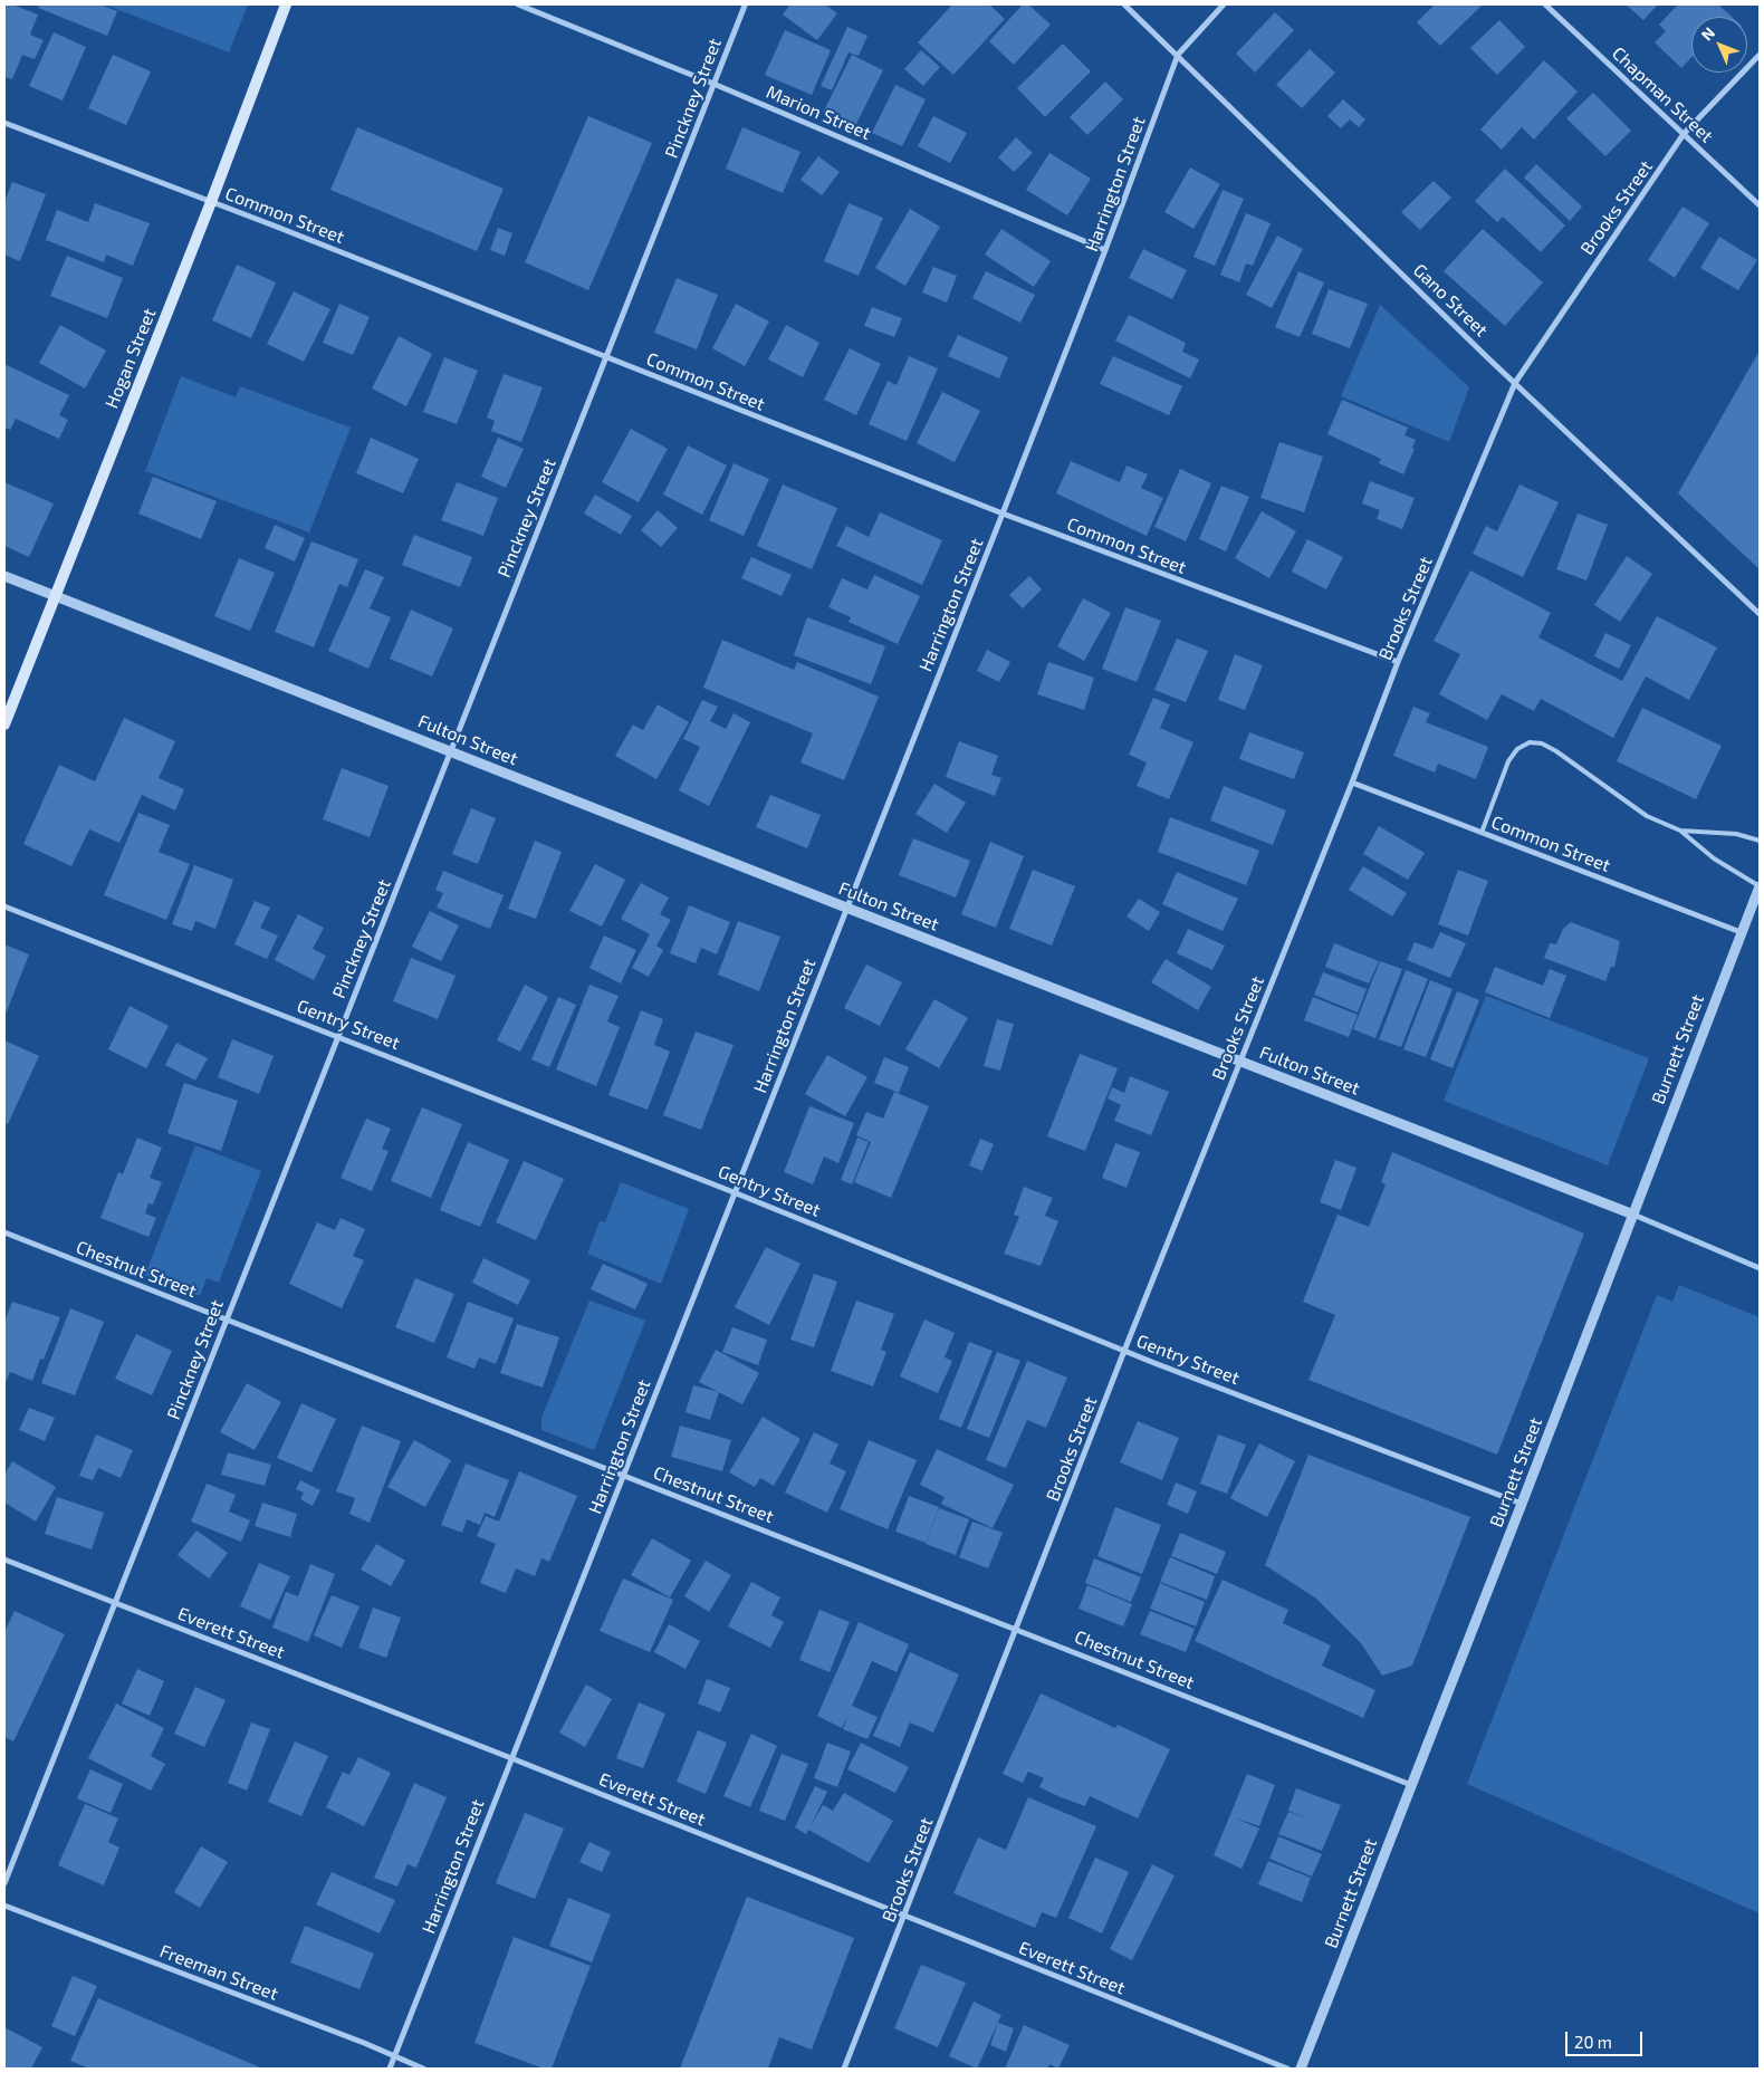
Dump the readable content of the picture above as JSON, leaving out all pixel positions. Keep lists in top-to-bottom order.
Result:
{
  "streets": {
    "main road": ["Hogan Street"],
    "street": [
      "Chapman Street",
      "Pinckney Street",
      "Marion Street",
      "Harrington Street",
      "Brooks Street",
      "Common Street",
      "Gano Street",
      "Fulton Street",
      "Gentry Street",
      "Burnett Street",
      "Chestnut Street",
      "Everett Street",
      "Freeman Street"
    ]
  },
  "crossings": [
    ["Chapman Street", "Brooks Street"],
    ["Pinckney Street", "Marion Street"],
    ["Pinckney Street", "Common Street"],
    ["Pinckney Street", "Fulton Street"],
    ["Pinckney Street", "Gentry Street"],
    ["Pinckney Street", "Chestnut Street"],
    ["Pinckney Street", "Everett Street"],
    ["Marion Street", "Harrington Street"],
    ["Harrington Street", "Common Street"],
    ["Harrington Street", "Gano Street"],
    ["Harrington Street", "Fulton Street"],
    ["Harrington Street", "Gentry Street"],
    ["Harrington Street", "Chestnut Street"],
    ["Harrington Street", "Everett Street"],
    ["Harrington Street", "Freeman Street"],
    ["Brooks Street", "Common Street"],
    ["Brooks Street", "Gano Street"],
    ["Brooks Street", "Fulton Street"],
    ["Brooks Street", "Gentry Street"],
    ["Brooks Street", "Chestnut Street"],
    ["Brooks Street", "Everett Street"],
    ["Common Street", "Hogan Street"],
    ["Common Street", "Burnett Street"],
    ["Hogan Street", "Fulton Street"],
    ["Fulton Street", "Burnett Street"],
    ["Gentry Street", "Burnett Street"],
    ["Burnett Street", "Chestnut Street"]
  ],
  "scale_bar": "20 m",
  "north": "top left"
}
